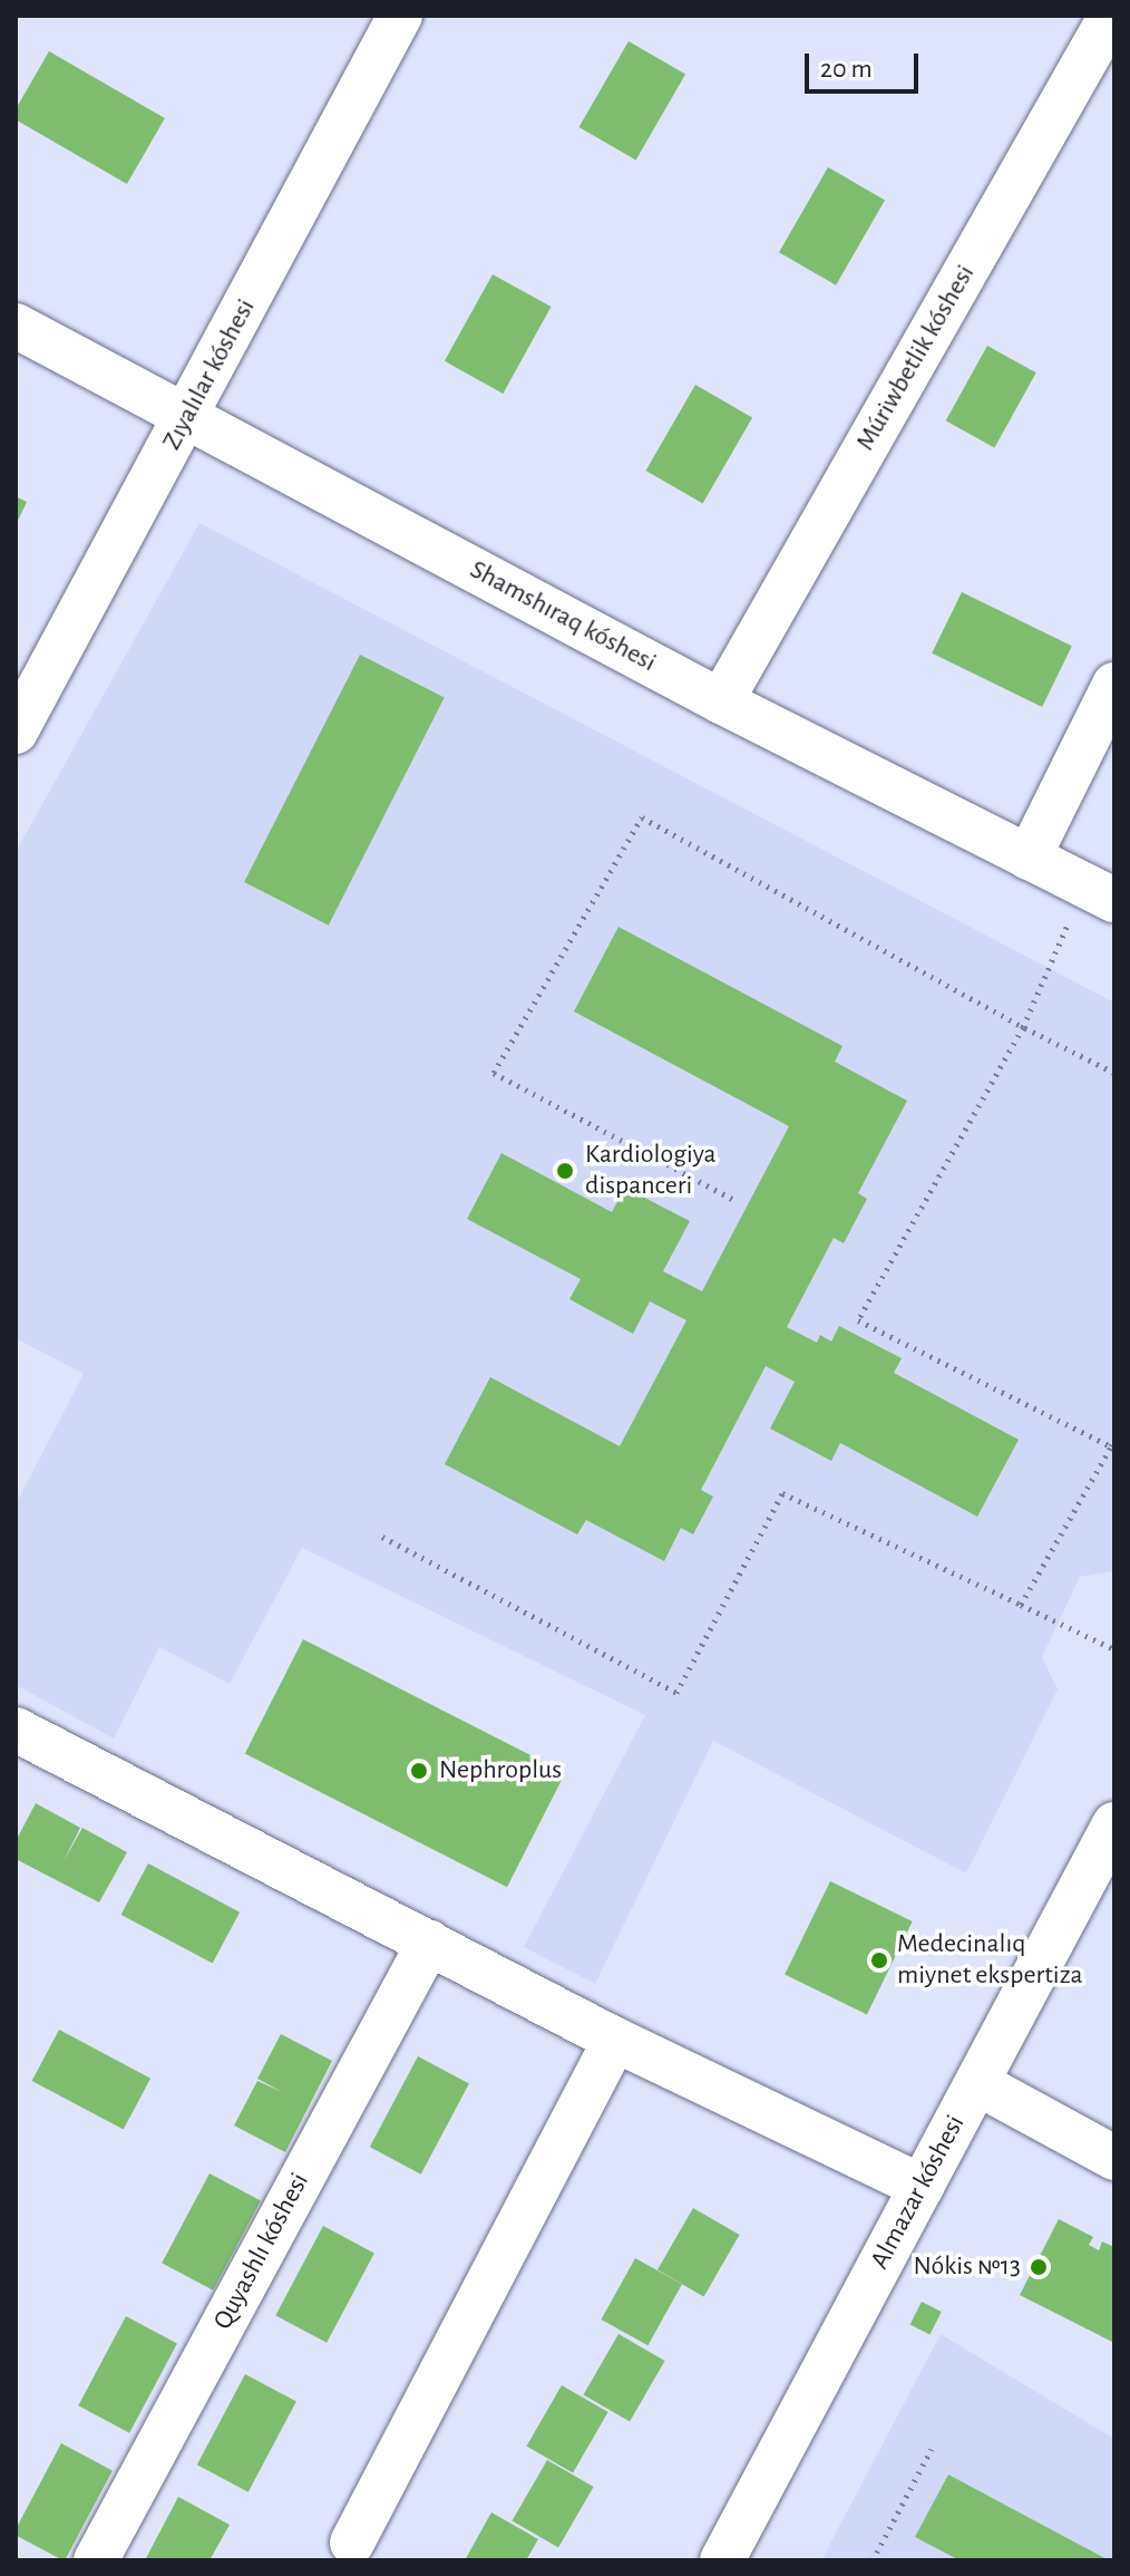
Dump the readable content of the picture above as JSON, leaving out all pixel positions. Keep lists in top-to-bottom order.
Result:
{
  "streets": {
    "street": [
      "Múriwbetlik kóshesi",
      "Zıyalılar kóshesi",
      "Shamshıraq kóshesi",
      "Almazar kóshesi",
      "Quyashlı kóshesi"
    ]
  },
  "crossings": [
    ["Múriwbetlik kóshesi", "Shamshıraq kóshesi"],
    ["Zıyalılar kóshesi", "Shamshıraq kóshesi"]
  ],
  "places": [
    "Kardiologiya dispanceri",
    "Nephroplus",
    "Medecinalıq miynet ekspertiza",
    "Nókis №13"
  ],
  "scale_bar": "20 m"
}
